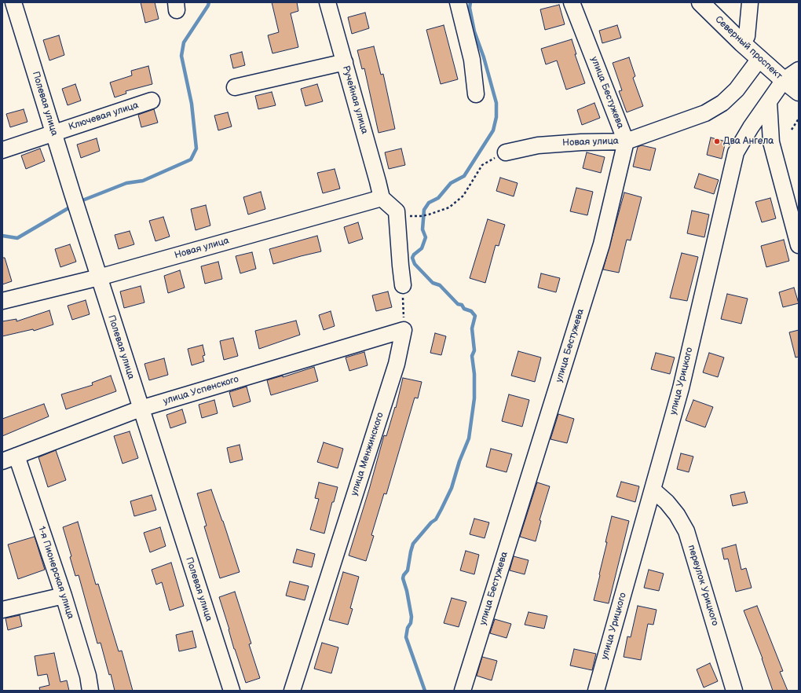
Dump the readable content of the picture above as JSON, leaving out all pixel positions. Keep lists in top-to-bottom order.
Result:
{
  "streets": {
    "main road": ["Северный проспект"],
    "street": [
      "улица Бестужева",
      "Ручейная улица",
      "Полевая улица",
      "Ключевая улица",
      "Новая улица",
      "улица Урицкого",
      "улица Успенского",
      "улица Менжинского",
      "1-я Пионерская улица",
      "переулок Урицкого"
    ]
  },
  "crossings": [
    ["Северный проспект", "Новая улица"],
    ["Северный проспект", "улица Урицкого"],
    ["улица Бестужева", "Новая улица"],
    ["Ручейная улица", "Новая улица"],
    ["Полевая улица", "Ключевая улица"],
    ["Полевая улица", "Новая улица"],
    ["Полевая улица", "улица Успенского"],
    ["улица Урицкого", "переулок Урицкого"],
    ["улица Успенского", "улица Менжинского"],
    ["улица Успенского", "1-я Пионерская улица"]
  ],
  "places": ["Два Ангела"]
}
